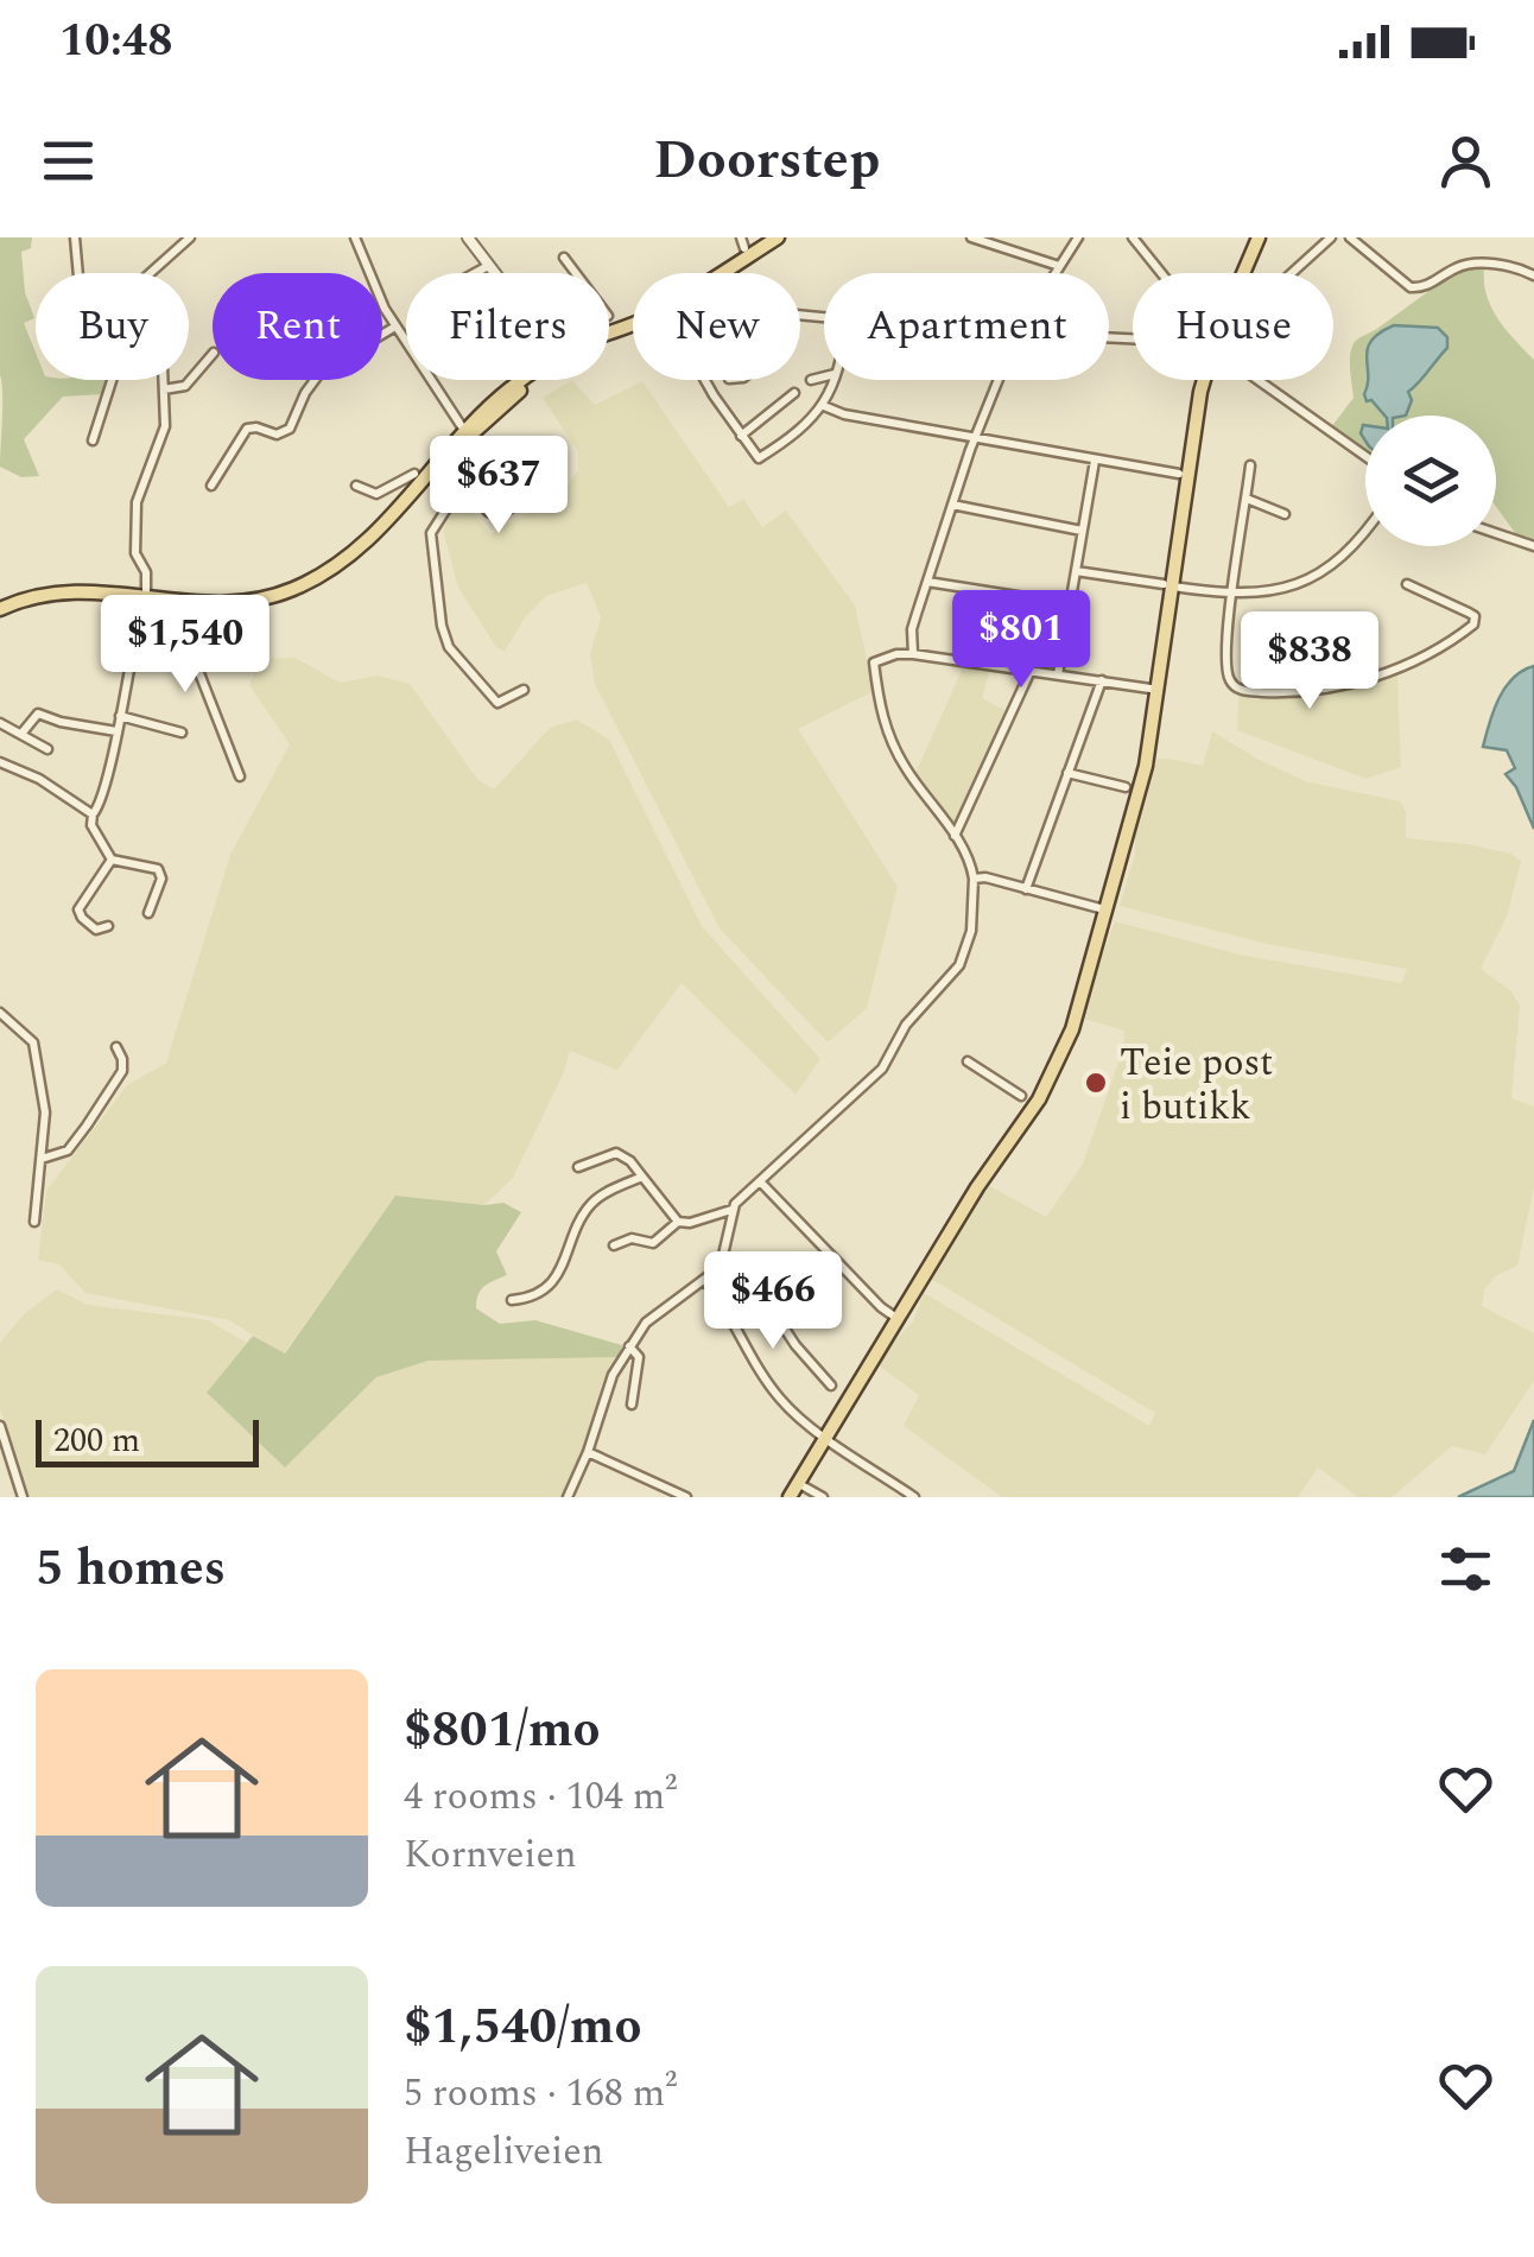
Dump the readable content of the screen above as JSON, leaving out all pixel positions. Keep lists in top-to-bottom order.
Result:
{
  "places": ["Teie post i butikk"],
  "scale_bar": "200 m",
  "page": {
    "status": "10:48",
    "header": "Doorstep",
    "chip": [
      "Buy",
      "Rent",
      "Filters",
      "New",
      "Apartment",
      "House"
    ],
    "price": [
      "$637",
      "$801",
      "$1,540",
      "$838",
      "$466"
    ],
    "scale": "200 m",
    "heading": "5 homes",
    "list": [
      {
        "name": "$801/mo",
        "note": "4 rooms · 104 m² · Kornveien"
      },
      {
        "name": "$1,540/mo",
        "note": "5 rooms · 168 m² · Hageliveien"
      }
    ]
  }
}
